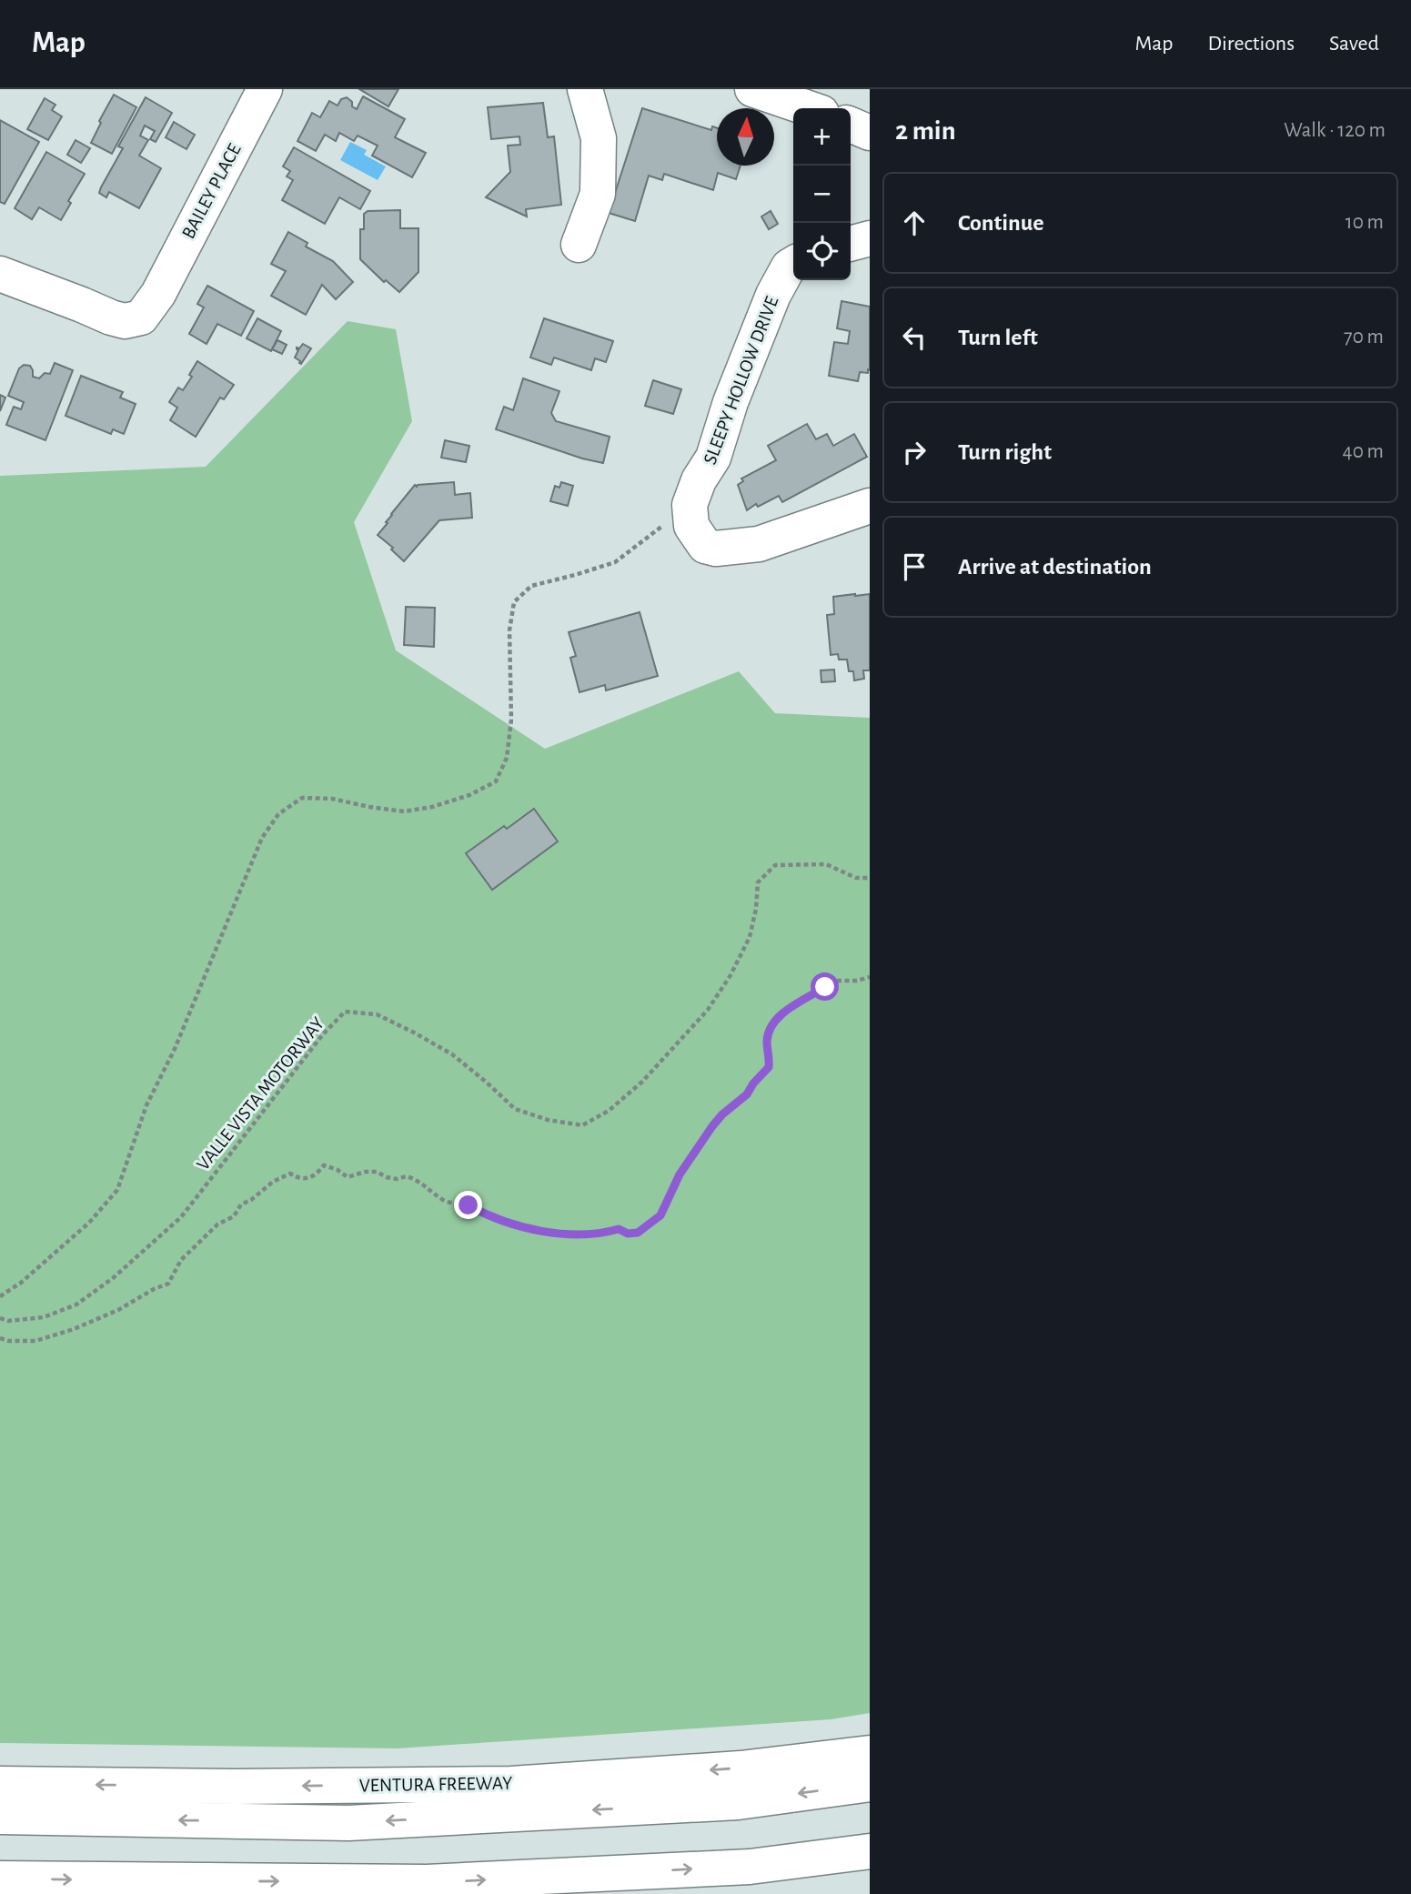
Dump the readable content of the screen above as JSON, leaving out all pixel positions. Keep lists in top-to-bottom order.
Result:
{
  "streets": {
    "main road": ["BAILEY PLACE", "SLEEPY HOLLOW DRIVE", "VENTURA FREEWAY"],
    "path": ["VALLE VISTA MOTORWAY"]
  },
  "north": "top",
  "page": {
    "header": "Map",
    "nav": ["Map", "Directions", "Saved"],
    "heading": ["2 min", "Walk · 120 m"],
    "map_buttons": ["+", "−"],
    "list": [
      ["Continue", "10 m"],
      ["Turn left", "70 m"],
      ["Turn right", "40 m"],
      "Arrive at destination"
    ]
  }
}
